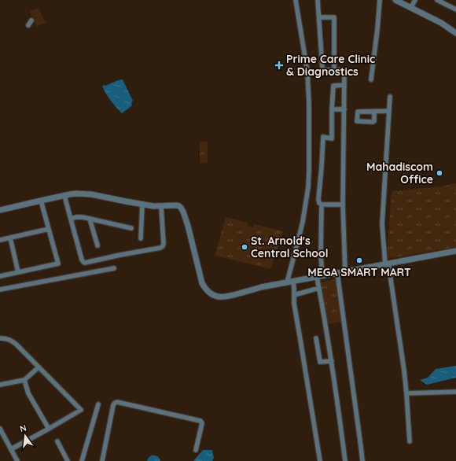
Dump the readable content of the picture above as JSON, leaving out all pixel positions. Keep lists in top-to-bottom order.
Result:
{
  "places": {
    "health": ["Prime Care Clinic & Diagnostics"],
    "other": ["Mahadiscom Office", "St. Arnold's Central School", "MEGA SMART MART"]
  },
  "north": "top"
}
